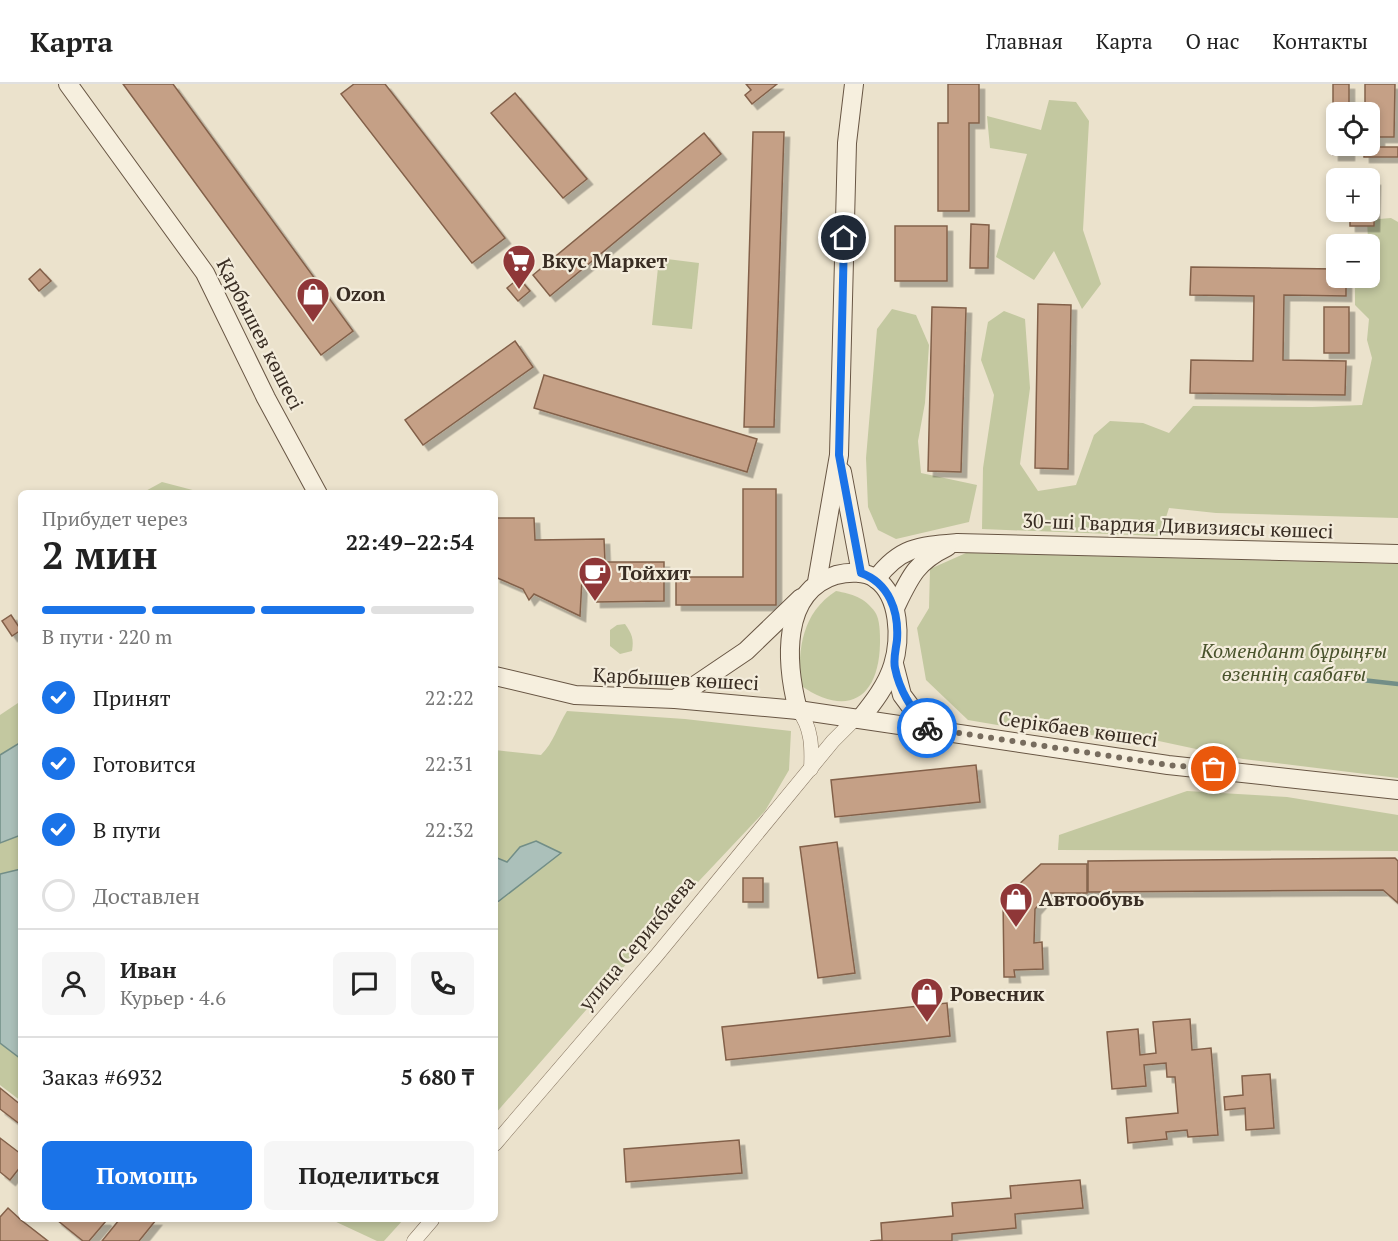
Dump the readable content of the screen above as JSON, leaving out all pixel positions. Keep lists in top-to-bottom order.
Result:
{
  "streets": {
    "main road": ["Қарбышев көшесі", "30-ші Гвардия Дивизиясы көшесі", "Серікбаев көшесі"],
    "street": ["улица Серикбаева"]
  },
  "crossings": [
    ["Қарбышев көшесі", "30-ші Гвардия Дивизиясы көшесі"],
    ["Қарбышев көшесі", "Серікбаев көшесі"],
    ["Қарбышев көшесі", "улица Серикбаева"],
    ["30-ші Гвардия Дивизиясы көшесі", "Серікбаев көшесі"],
    ["30-ші Гвардия Дивизиясы көшесі", "улица Серикбаева"],
    ["Серікбаев көшесі", "улица Серикбаева"]
  ],
  "parks": ["Комендант бұрыңғы өзеннің саябағы"],
  "places": {
    "supermarket": ["Вкус Маркет"],
    "shop": ["Ozon", "Автообувь", "Ровесник"],
    "cafe": ["Тойхит"]
  },
  "page": {
    "header": "Карта",
    "nav": [
      "Главная",
      "Карта",
      "О нас",
      "Контакты"
    ],
    "map_buttons": ["+", "−"],
    "heading": ["2 мин", "Прибудет через", "22:49–22:54"],
    "panel": [
      "Иван",
      "Курьер · 4.6",
      "Заказ #6932",
      "5 680 ₸"
    ],
    "bar": "В пути · 220 m",
    "list": [
      ["Принят", "22:22"],
      ["Готовится", "22:31"],
      ["В пути", "22:32"],
      "Доставлен"
    ],
    "buttons": ["Помощь", "Поделиться"]
  }
}
